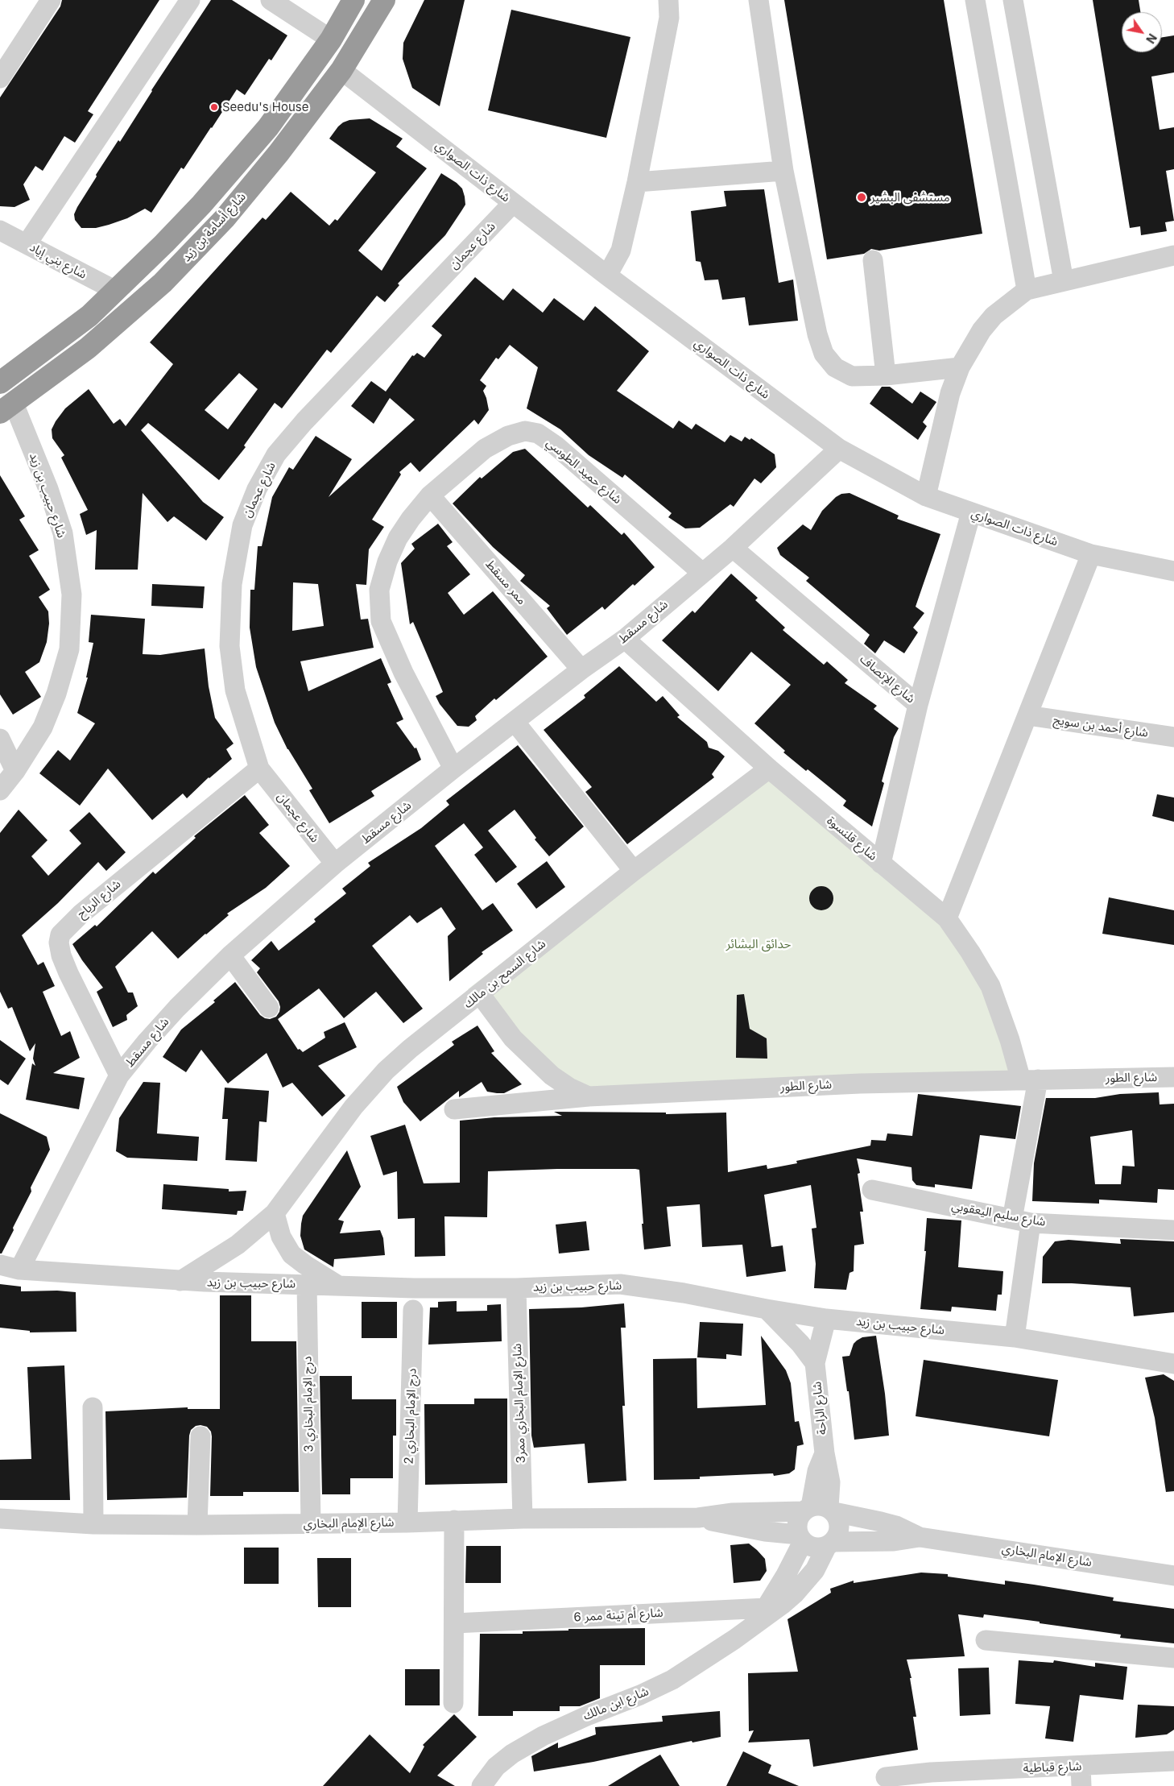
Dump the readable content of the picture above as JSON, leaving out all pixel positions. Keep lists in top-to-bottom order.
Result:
{
  "streets": {
    "highway": ["شارع أسامة بن زيد"],
    "street": [
      "شارع ذات الصواري",
      "شارع عجمان",
      "شارع بني إياد",
      "شارع حميد الطوسي",
      "شارع حبيب بن زيد",
      "ممر مسقط",
      "شارع مسقط",
      "شارع الإتصاف",
      "شارع أحمد بن سويج",
      "شارع قلنسوة",
      "شارع الرياح",
      "شارع السمح بن مالك",
      "شارع الطور",
      "شارع سليم اليعقوبي",
      "شارع الإمام البخاري ممر3",
      "درج الإمام البخاري 3",
      "شارع الراحة",
      "درج الإمام البخاري 2",
      "شارع الإمام البخاري",
      "شارع أم تينة ممر 6",
      "شارع ابن مالك",
      "شارع قباطية"
    ]
  },
  "crossings": [
    ["شارع ذات الصواري", "شارع أسامة بن زيد"],
    ["شارع ذات الصواري", "شارع عجمان"],
    ["شارع ذات الصواري", "شارع مسقط"],
    ["شارع أسامة بن زيد", "شارع بني إياد"],
    ["شارع أسامة بن زيد", "شارع حبيب بن زيد"],
    ["شارع عجمان", "شارع مسقط"],
    ["شارع عجمان", "شارع الرياح"],
    ["شارع حميد الطوسي", "ممر مسقط"],
    ["شارع حميد الطوسي", "شارع مسقط"],
    ["شارع حبيب بن زيد", "شارع مسقط"],
    ["شارع حبيب بن زيد", "شارع السمح بن مالك"],
    ["شارع حبيب بن زيد", "شارع الإمام البخاري ممر3"],
    ["شارع حبيب بن زيد", "درج الإمام البخاري 3"],
    ["شارع حبيب بن زيد", "شارع الراحة"],
    ["ممر مسقط", "شارع مسقط"],
    ["شارع مسقط", "شارع الإتصاف"],
    ["شارع مسقط", "شارع قلنسوة"],
    ["شارع مسقط", "شارع الرياح"],
    ["شارع الإتصاف", "شارع قلنسوة"],
    ["شارع قلنسوة", "شارع السمح بن مالك"],
    ["شارع قلنسوة", "شارع الطور"],
    ["شارع السمح بن مالك", "شارع الطور"],
    ["شارع الإمام البخاري ممر3", "شارع الإمام البخاري"],
    ["درج الإمام البخاري 3", "شارع الإمام البخاري"],
    ["شارع الراحة", "شارع الإمام البخاري"],
    ["شارع الراحة", "شارع ابن مالك"],
    ["درج الإمام البخاري 2", "شارع الإمام البخاري"],
    ["شارع الإمام البخاري", "شارع ابن مالك"],
    ["شارع أم تينة ممر 6", "شارع ابن مالك"]
  ],
  "parks": ["حدائق البشائر"],
  "places": ["Seedu's House", "مستشفى البشير"],
  "north": "bottom right"
}
